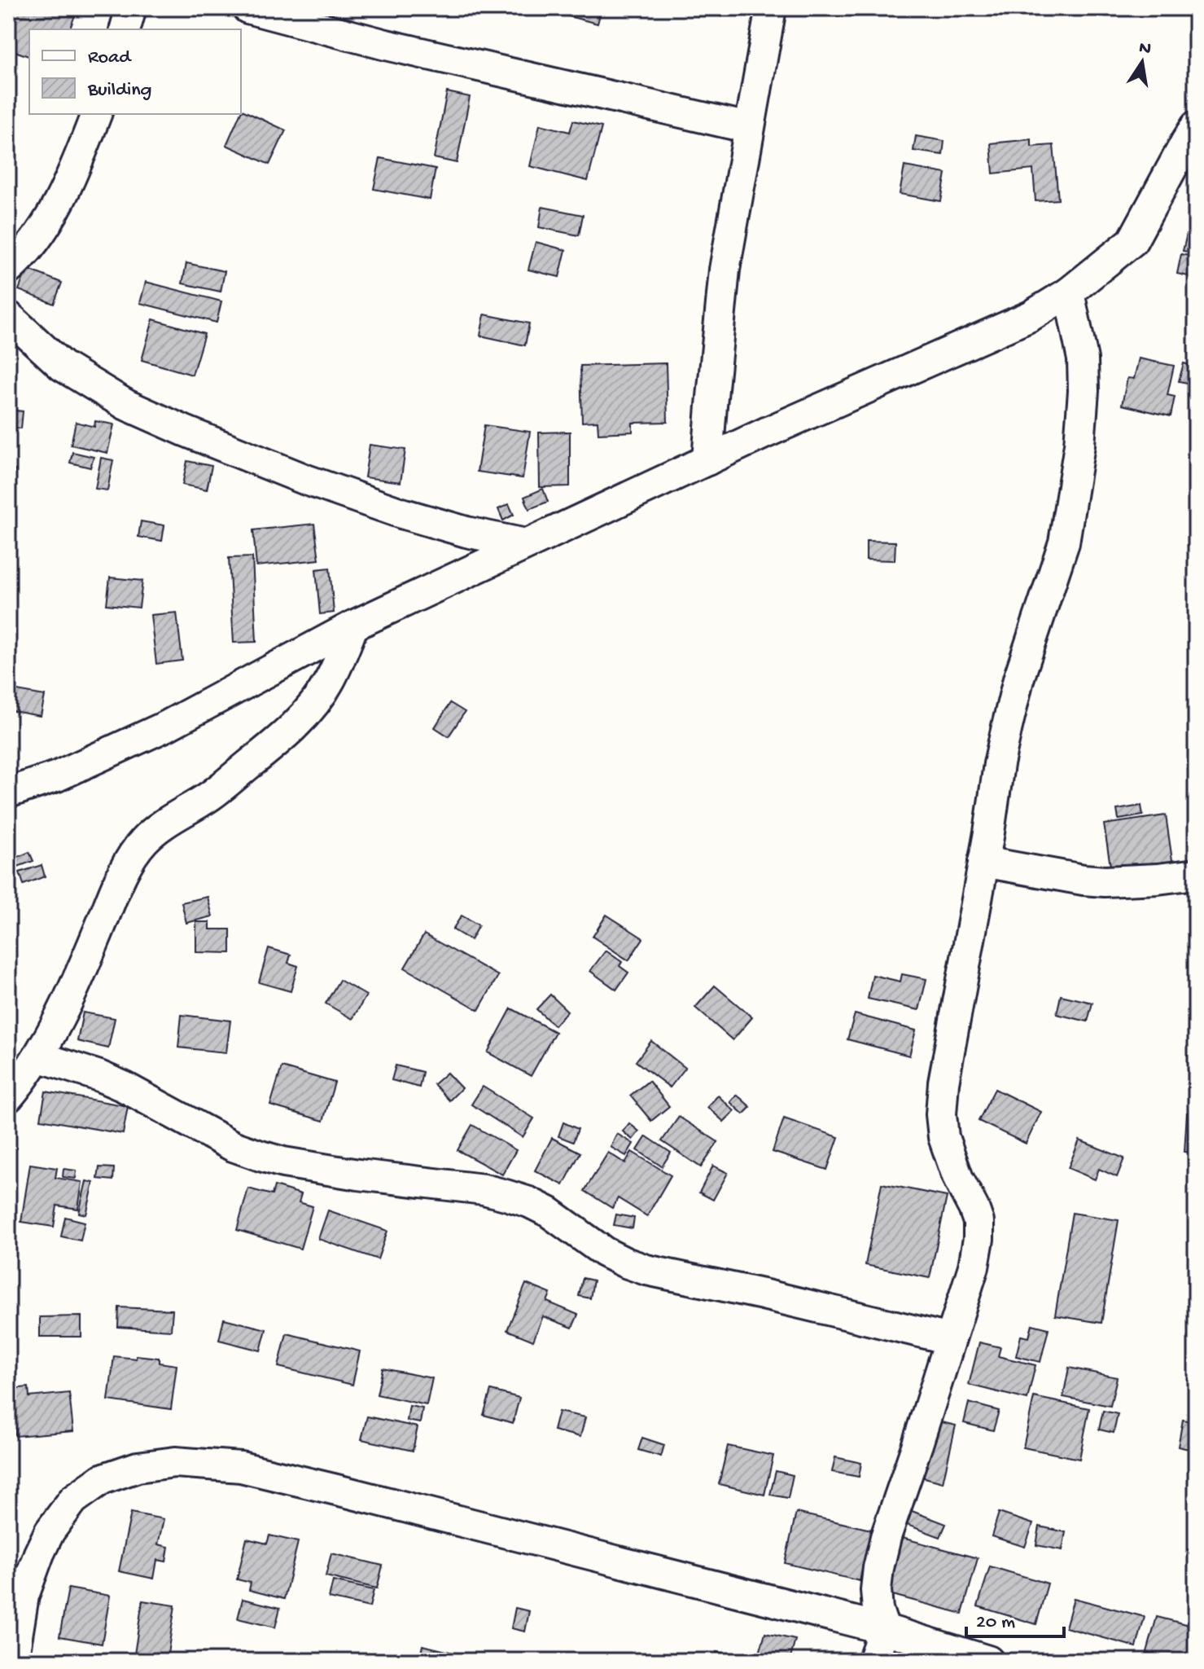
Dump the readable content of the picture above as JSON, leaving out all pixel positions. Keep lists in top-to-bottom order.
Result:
{
  "legend": ["Road", "Building"],
  "scale_bar": "20 m",
  "north": "top"
}
